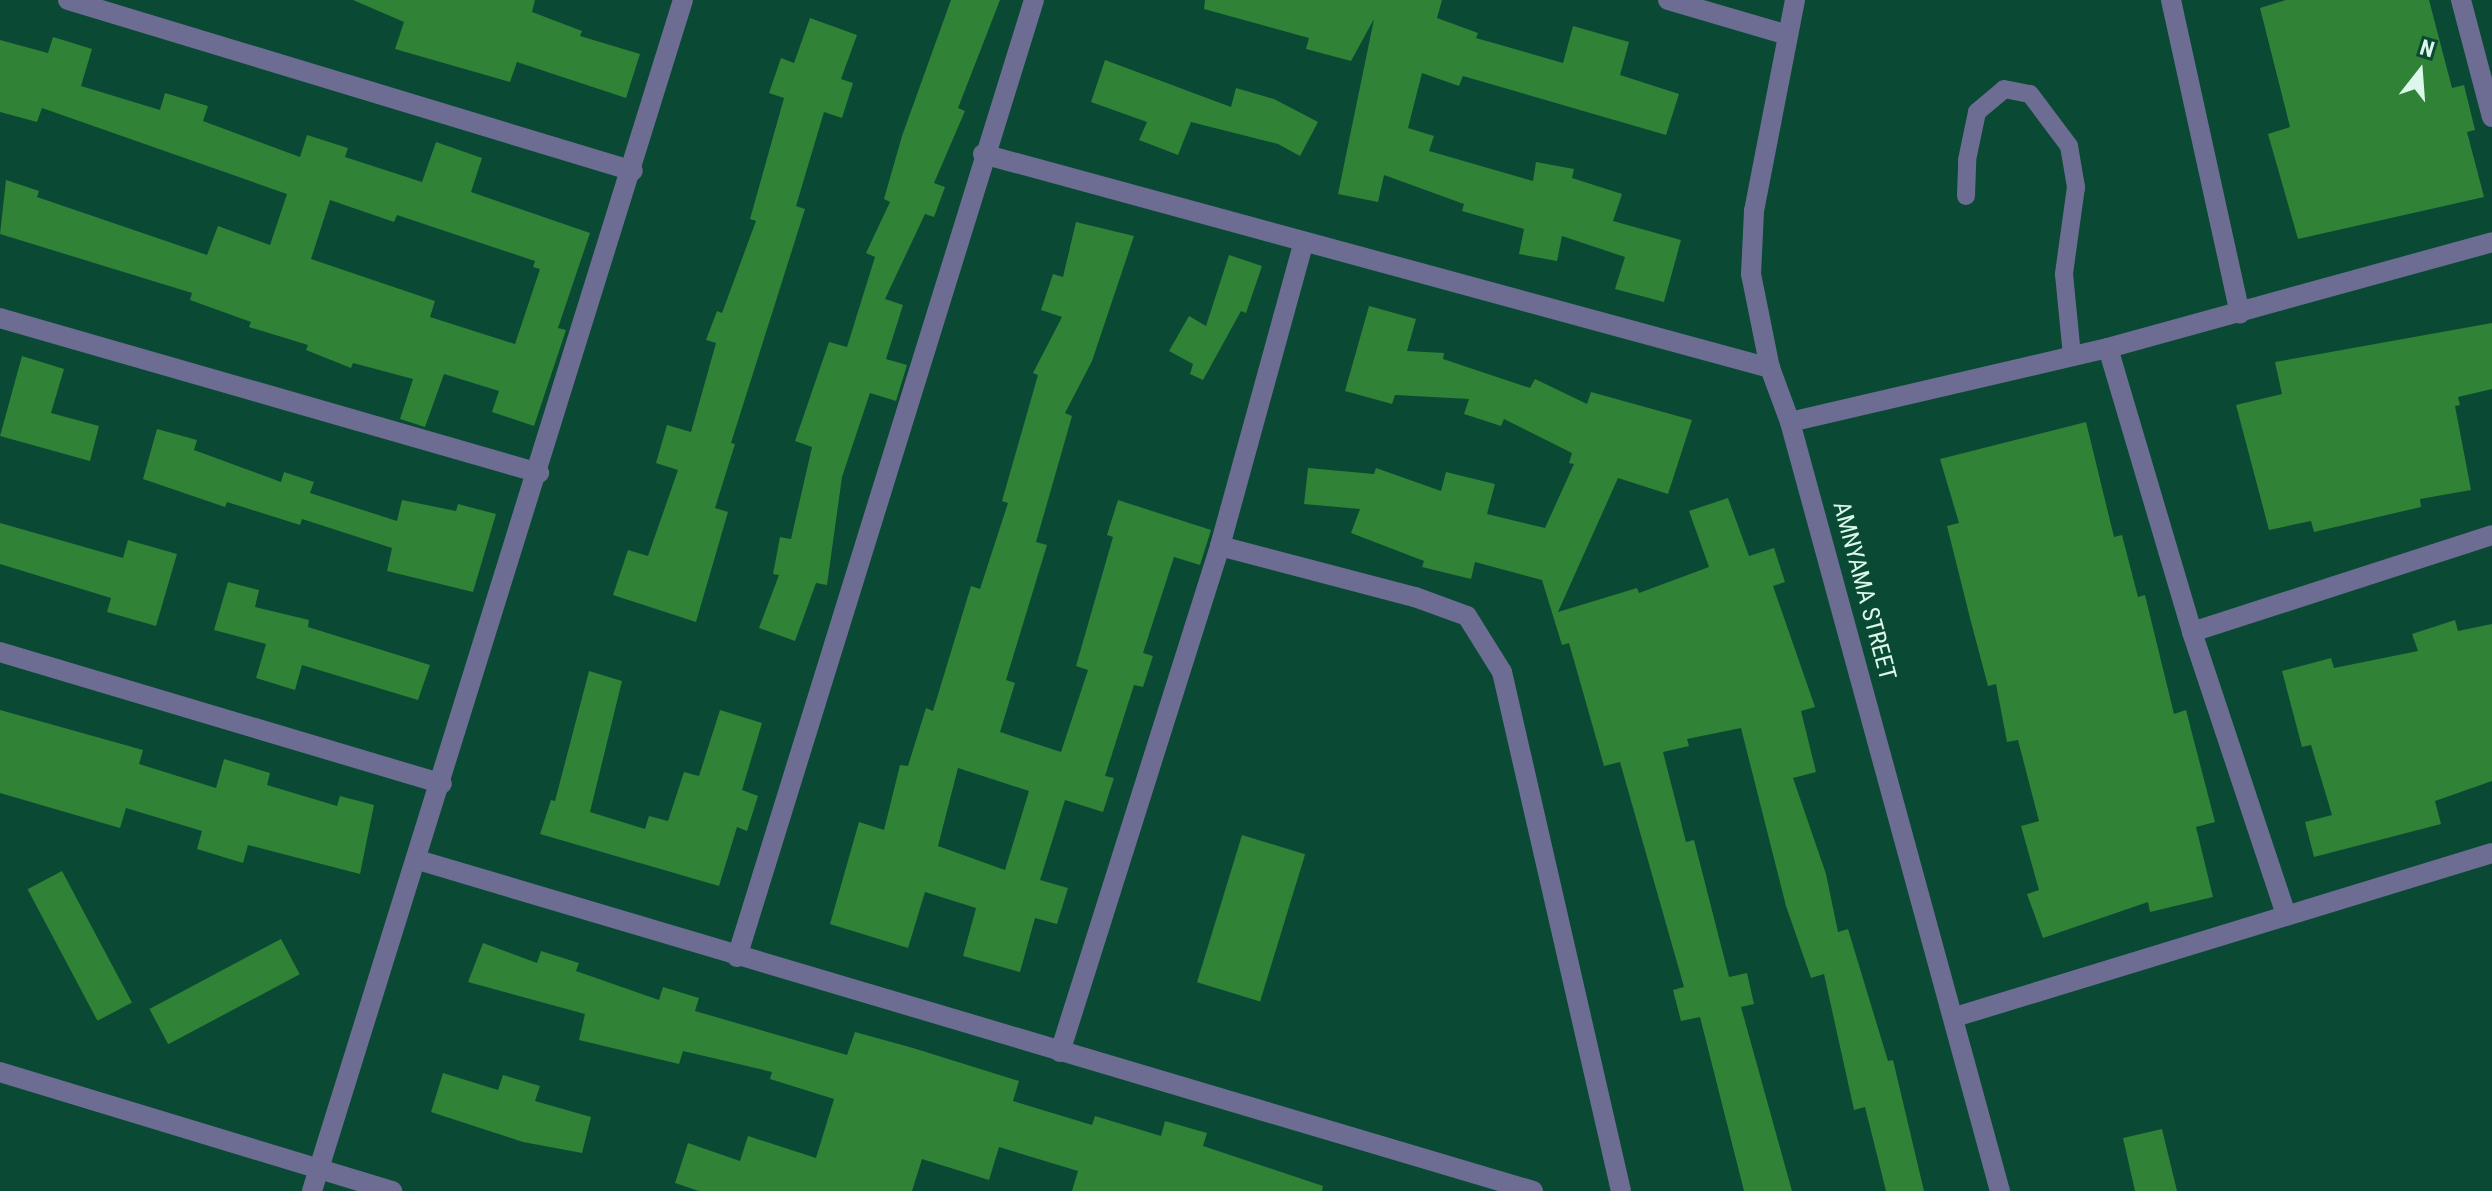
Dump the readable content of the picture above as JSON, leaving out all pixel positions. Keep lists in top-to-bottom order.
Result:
{
  "streets": {
    "street": ["AMNYAMA STREET"]
  },
  "north": "top"
}
